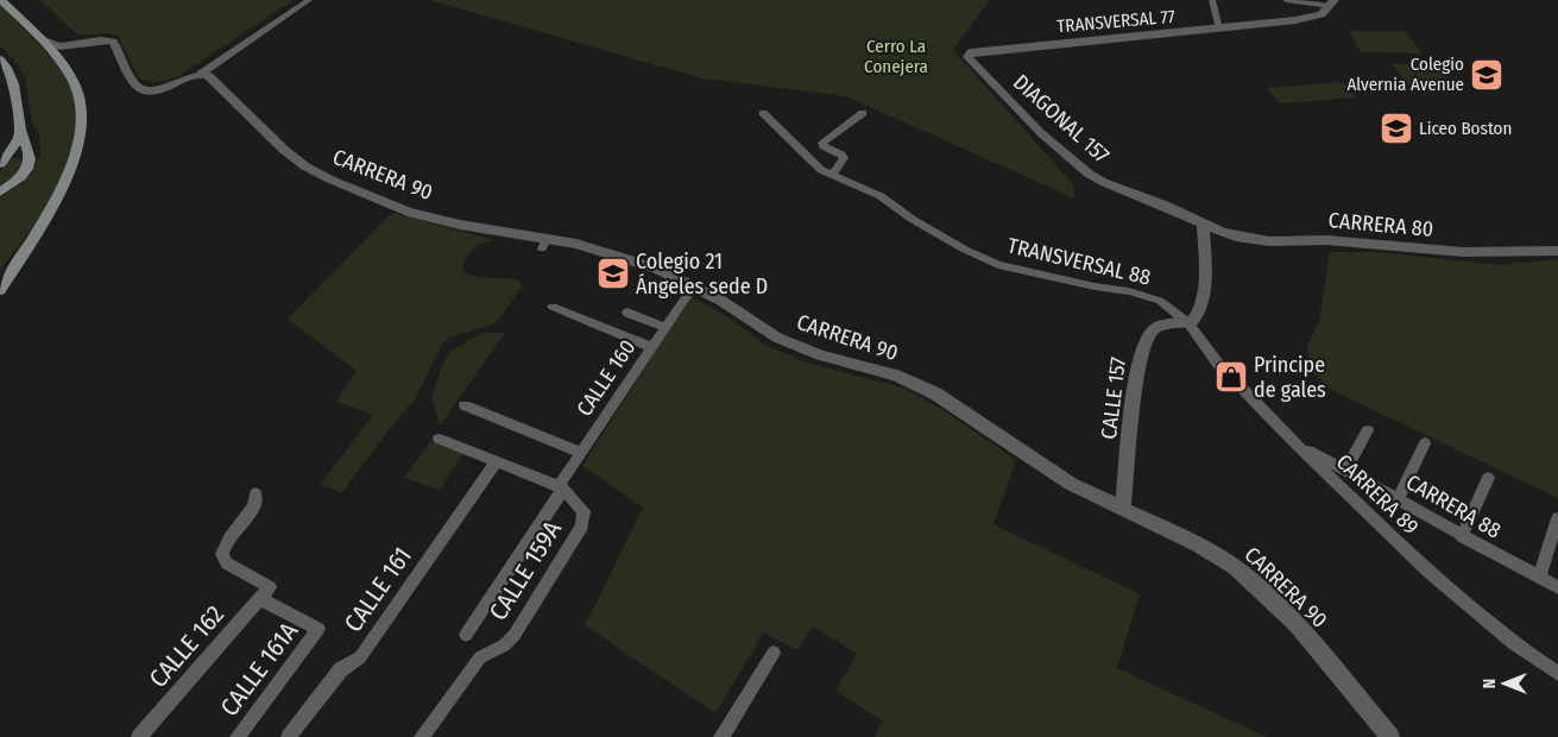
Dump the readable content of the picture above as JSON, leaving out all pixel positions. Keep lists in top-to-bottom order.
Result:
{
  "streets": {
    "street": [
      "TRANSVERSAL 77",
      "DIAGONAL 157",
      "CARRERA 90",
      "CARRERA 80",
      "TRANSVERSAL 88",
      "CALLE 160",
      "CALLE 157",
      "CARRERA 89",
      "CARRERA 88",
      "CALLE 159A",
      "CALLE 161",
      "CALLE 162",
      "CALLE 161A"
    ]
  },
  "crossings": [
    ["TRANSVERSAL 77", "DIAGONAL 157"],
    ["DIAGONAL 157", "CARRERA 80"],
    ["CARRERA 90", "CALLE 157"],
    ["TRANSVERSAL 88", "CALLE 157"],
    ["TRANSVERSAL 88", "CARRERA 89"],
    ["CALLE 160", "CALLE 159A"],
    ["CALLE 157", "CARRERA 89"],
    ["CARRERA 89", "CARRERA 88"],
    ["CALLE 162", "CALLE 161A"]
  ],
  "parks": ["Cerro La Conejera"],
  "places": {
    "school or university": ["Colegio Alvernia Avenue", "Liceo Boston", "Colegio 21 Ángeles sede D"],
    "shop": ["Principe de gales"]
  },
  "north": "left"
}
